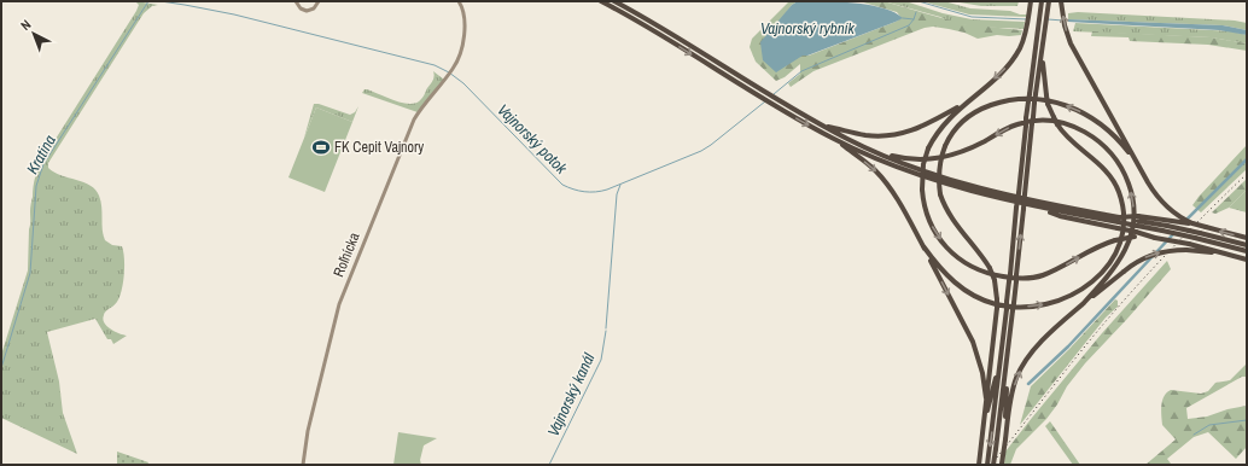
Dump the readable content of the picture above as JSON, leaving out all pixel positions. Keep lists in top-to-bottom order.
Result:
{
  "streets": {
    "street": ["Roľnícka"]
  },
  "water": [
    "Vajnorský rybník",
    "Vajnorský potok",
    "Kratina",
    "Vajnorský kanál"
  ],
  "places": {
    "sports": ["FK Cepit Vajnory"]
  },
  "north": "top left"
}
